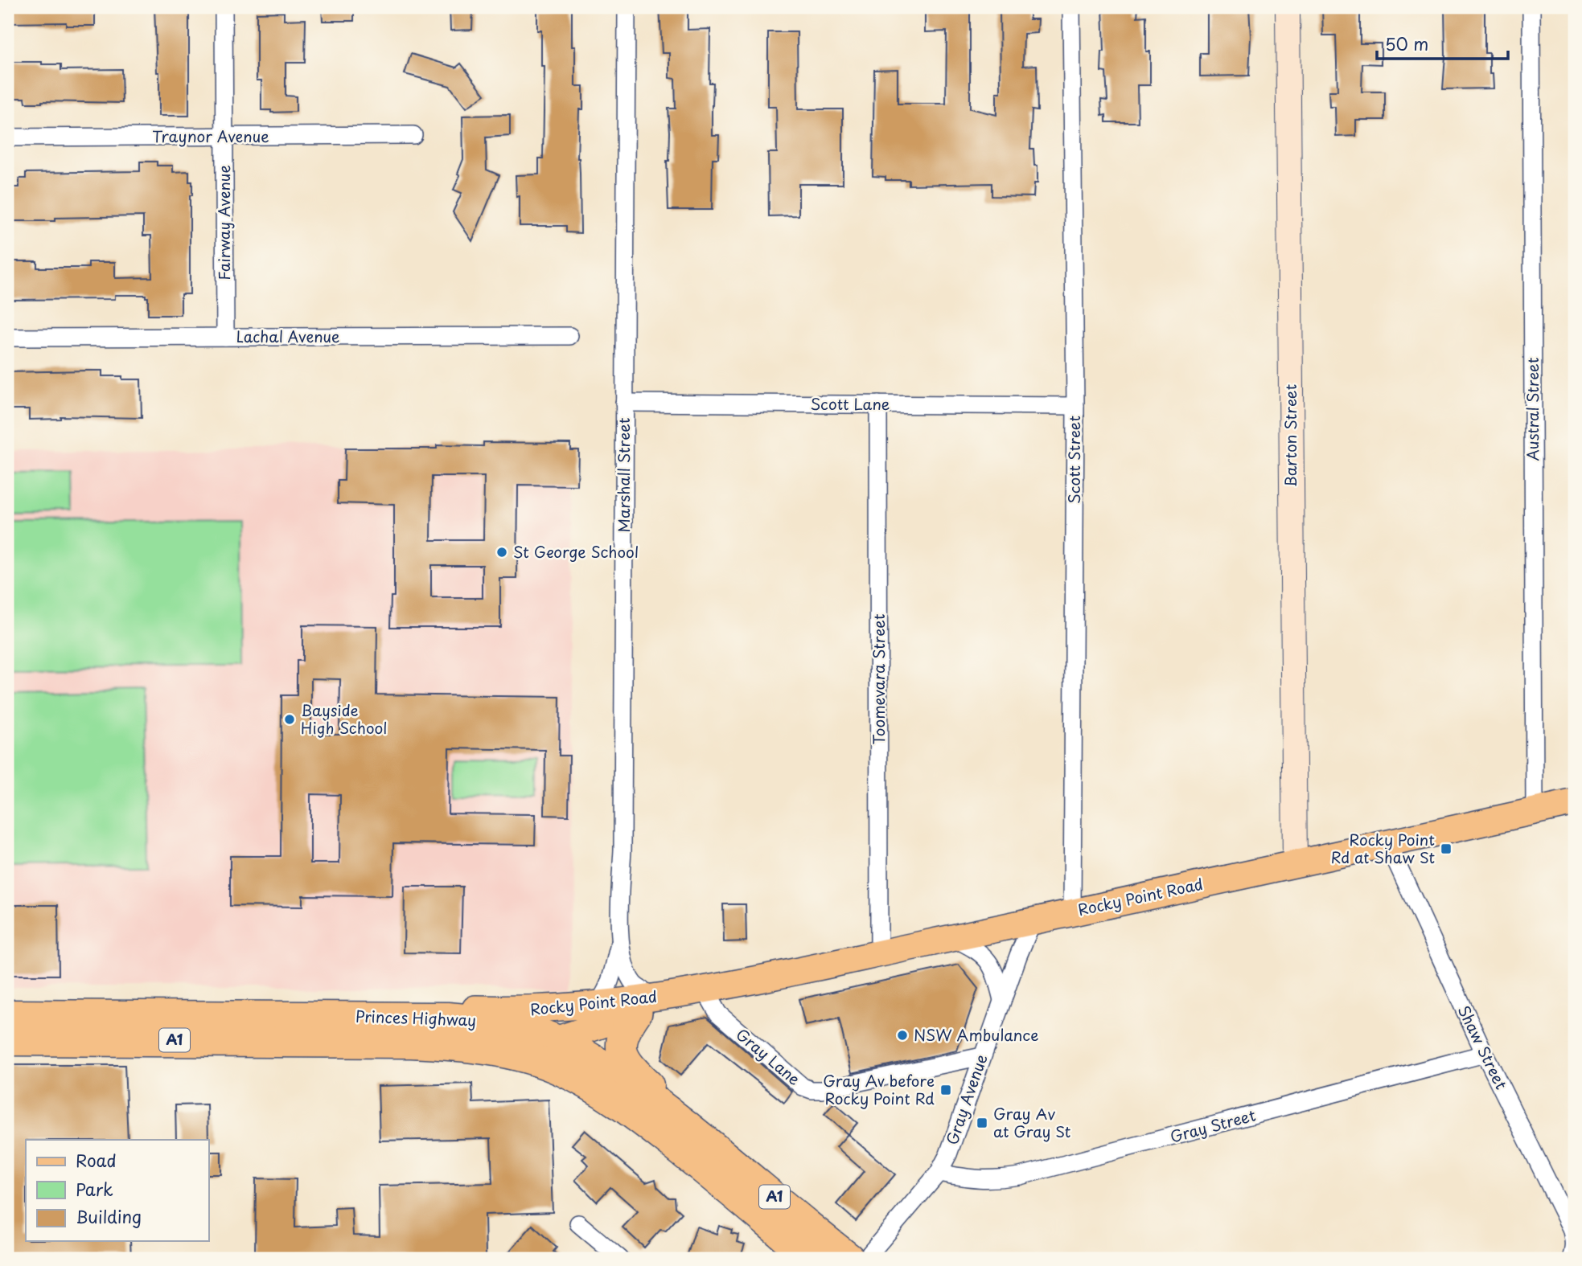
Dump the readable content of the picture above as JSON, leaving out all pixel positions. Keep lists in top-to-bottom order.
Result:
{
  "streets": {
    "highway": ["Princes Highway", "A1"],
    "main road": ["Rocky Point Road"],
    "street": [
      "Traynor Avenue",
      "Fairway Avenue",
      "Lachal Avenue",
      "Scott Lane",
      "Austral Street",
      "Barton Street",
      "Scott Street",
      "Marshall Street",
      "Toomevara Street",
      "Shaw Street",
      "Gray Lane",
      "Gray Avenue",
      "Gray Street"
    ]
  },
  "crossings": [
    ["Traynor Avenue", "Fairway Avenue"],
    ["Fairway Avenue", "Lachal Avenue"],
    ["Scott Lane", "Scott Street"],
    ["Scott Lane", "Marshall Street"],
    ["Scott Lane", "Toomevara Street"],
    ["Austral Street", "Rocky Point Road"],
    ["Barton Street", "Rocky Point Road"],
    ["Scott Street", "Rocky Point Road"],
    ["Marshall Street", "Rocky Point Road"],
    ["Toomevara Street", "Rocky Point Road"],
    ["Rocky Point Road", "Princes Highway"],
    ["Rocky Point Road", "Shaw Street"],
    ["Rocky Point Road", "Gray Lane"],
    ["Rocky Point Road", "Gray Avenue"],
    ["Shaw Street", "Gray Street"],
    ["Gray Lane", "Gray Avenue"],
    ["Gray Avenue", "Gray Street"]
  ],
  "places": {
    "other": ["St George School", "Bayside High School", "NSW Ambulance"],
    "transit": ["Rocky Point Rd at Shaw St", "Gray Av before Rocky Point Rd", "Gray Av at Gray St"]
  },
  "legend": ["Road", "Park", "Building"],
  "scale_bar": "50 m"
}
